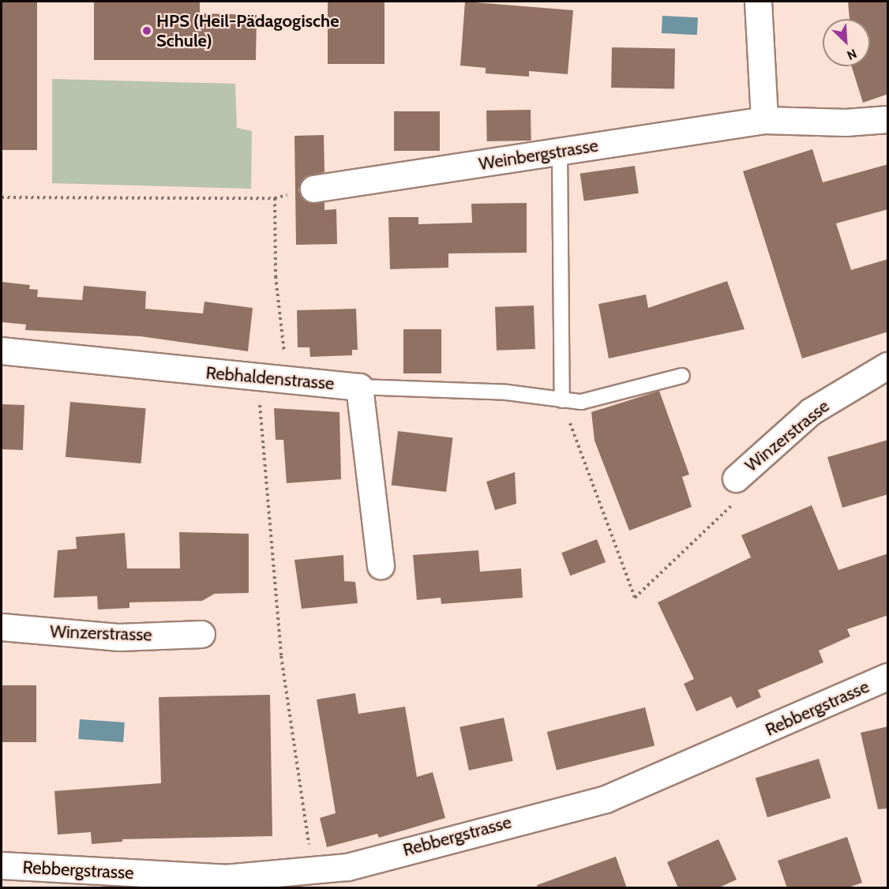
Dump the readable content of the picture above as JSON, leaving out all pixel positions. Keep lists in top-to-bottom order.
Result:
{
  "streets": {
    "street": [
      "Weinbergstrasse",
      "Rebhaldenstrasse",
      "Winzerstrasse",
      "Rebbergstrasse"
    ]
  },
  "places": ["HPS (Heil-Pädagogische Schule)"],
  "north": "bottom right"
}
